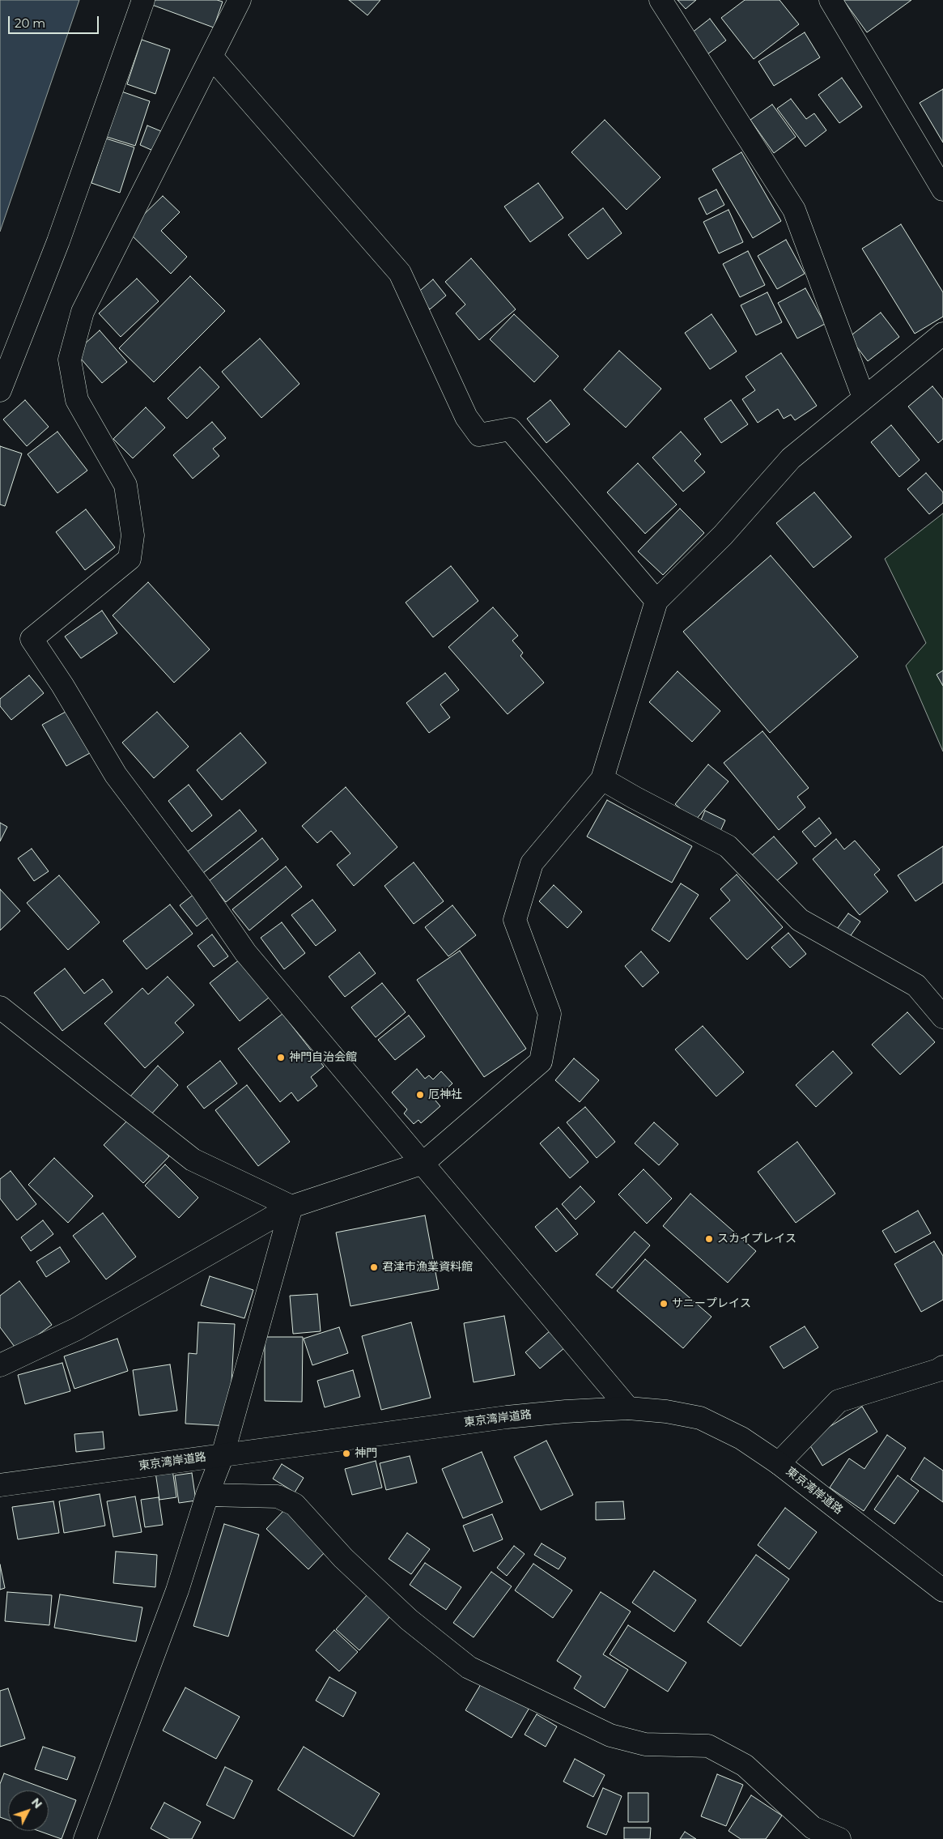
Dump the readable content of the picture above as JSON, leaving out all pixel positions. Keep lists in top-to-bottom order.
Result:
{
  "streets": {
    "main road": ["東京湾岸道路"]
  },
  "places": [
    "神門自治会館",
    "厄神社",
    "スカイプレイス",
    "君津市漁業資料館",
    "サニープレイス",
    "神門"
  ],
  "scale_bar": "20 m",
  "north": "top right"
}
